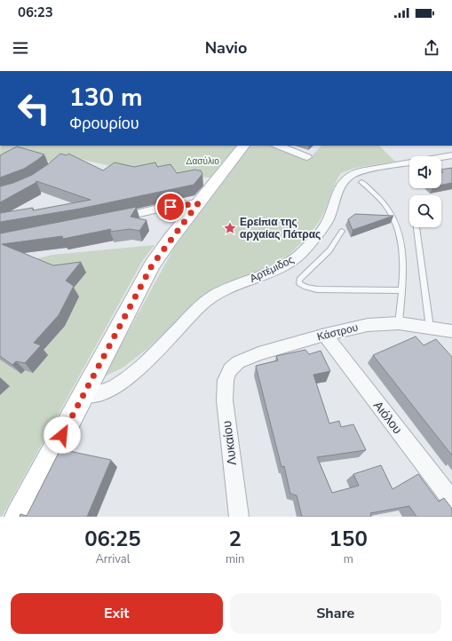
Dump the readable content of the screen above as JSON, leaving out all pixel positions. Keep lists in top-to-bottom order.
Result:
{
  "streets": {
    "street": [
      "Αρτέμιδος",
      "Κάστρου",
      "Αιόλου",
      "Λυκαίου"
    ]
  },
  "crossings": [
    ["Κάστρου", "Αιόλου"],
    ["Κάστρου", "Λυκαίου"]
  ],
  "parks": ["Δασύλιο"],
  "places": {
    "place": ["Ερείπια της αρχαίας Πάτρας"]
  },
  "page": {
    "status": "06:23",
    "header": "Navio",
    "turn": ["130 m", "Φρουρίου"],
    "eta": [
      "06:25",
      "Arrival",
      "2",
      "min",
      "150",
      "m"
    ],
    "buttons": ["Exit", "Share"]
  }
}
